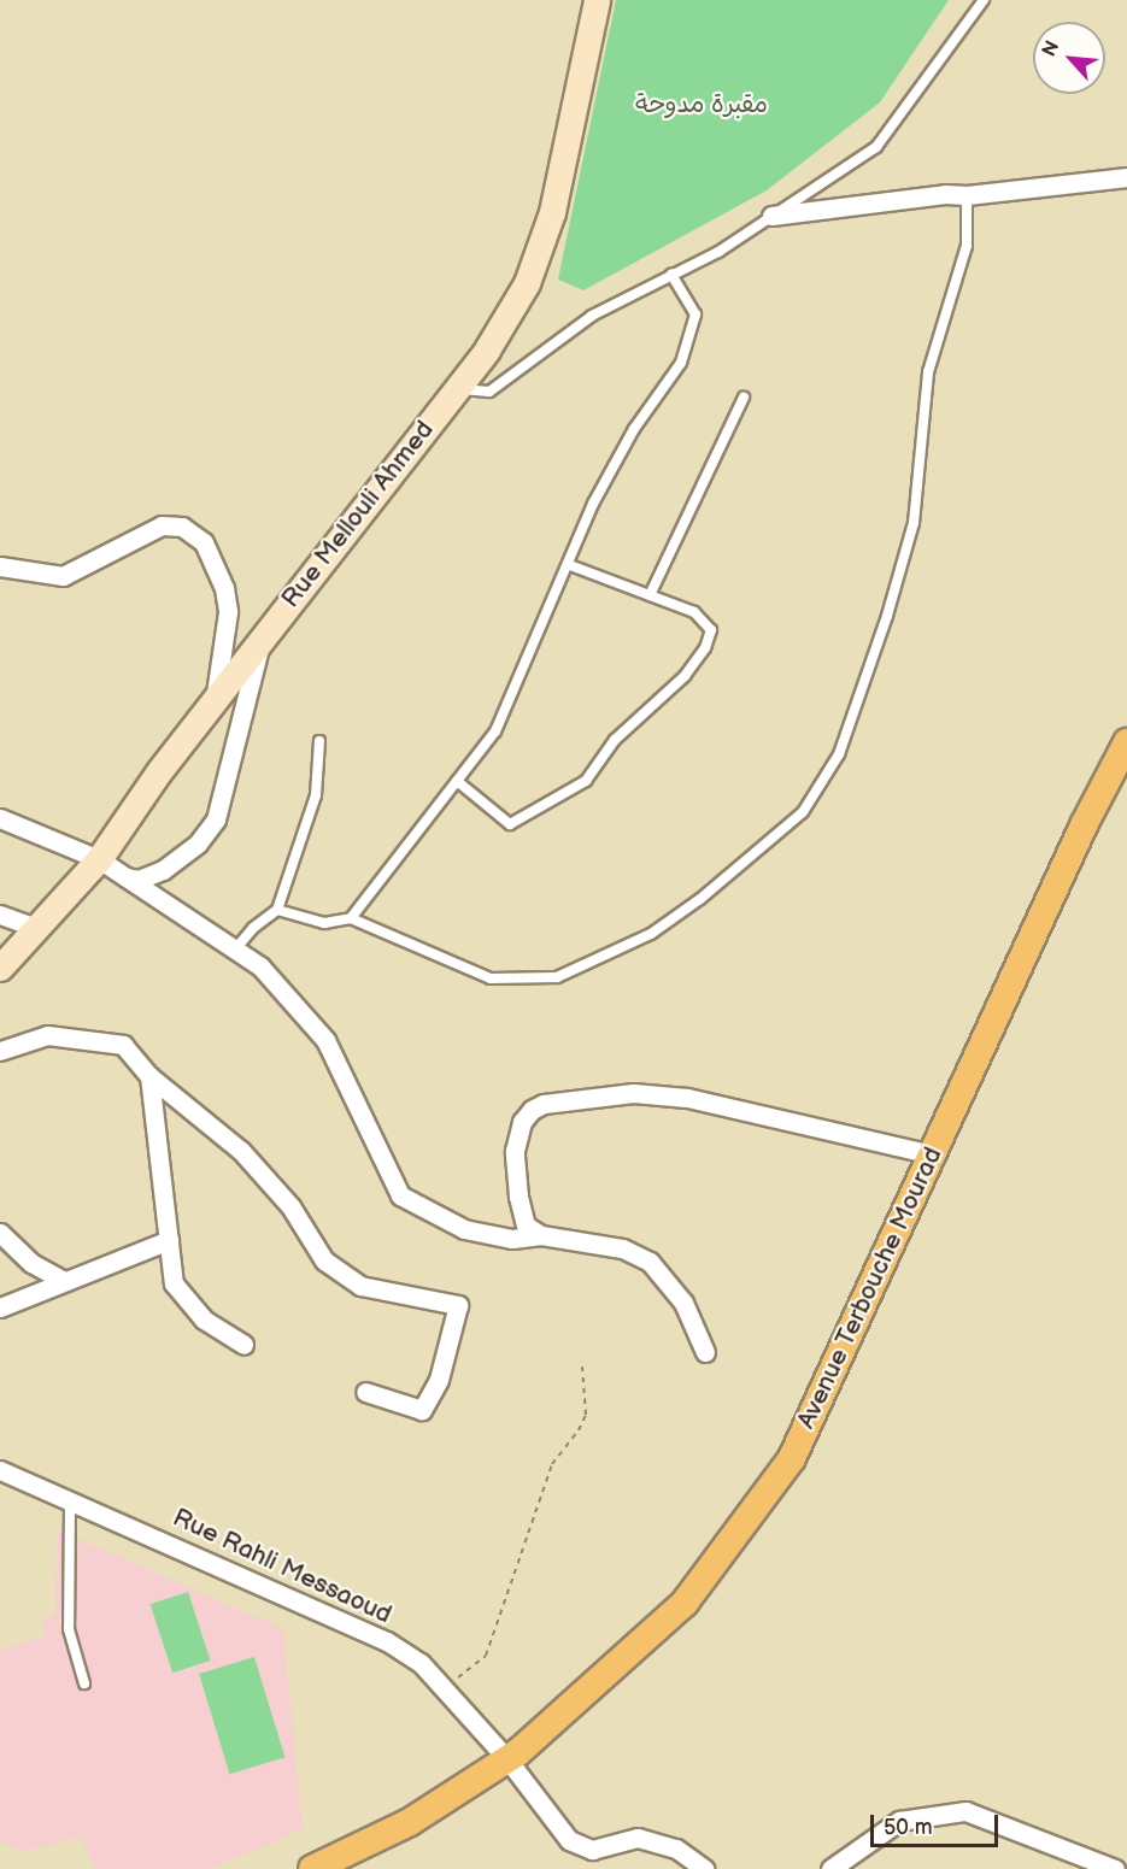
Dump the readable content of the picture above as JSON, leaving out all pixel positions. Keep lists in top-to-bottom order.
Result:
{
  "streets": {
    "main road": ["Avenue Terbouche Mourad"],
    "street": ["Rue Mellouli Ahmed", "Rue Rahli Messaoud"]
  },
  "crossings": [
    ["Avenue Terbouche Mourad", "Rue Rahli Messaoud"]
  ],
  "parks": ["مقبرة مدوحة"],
  "scale_bar": "50 m",
  "north": "top left"
}
